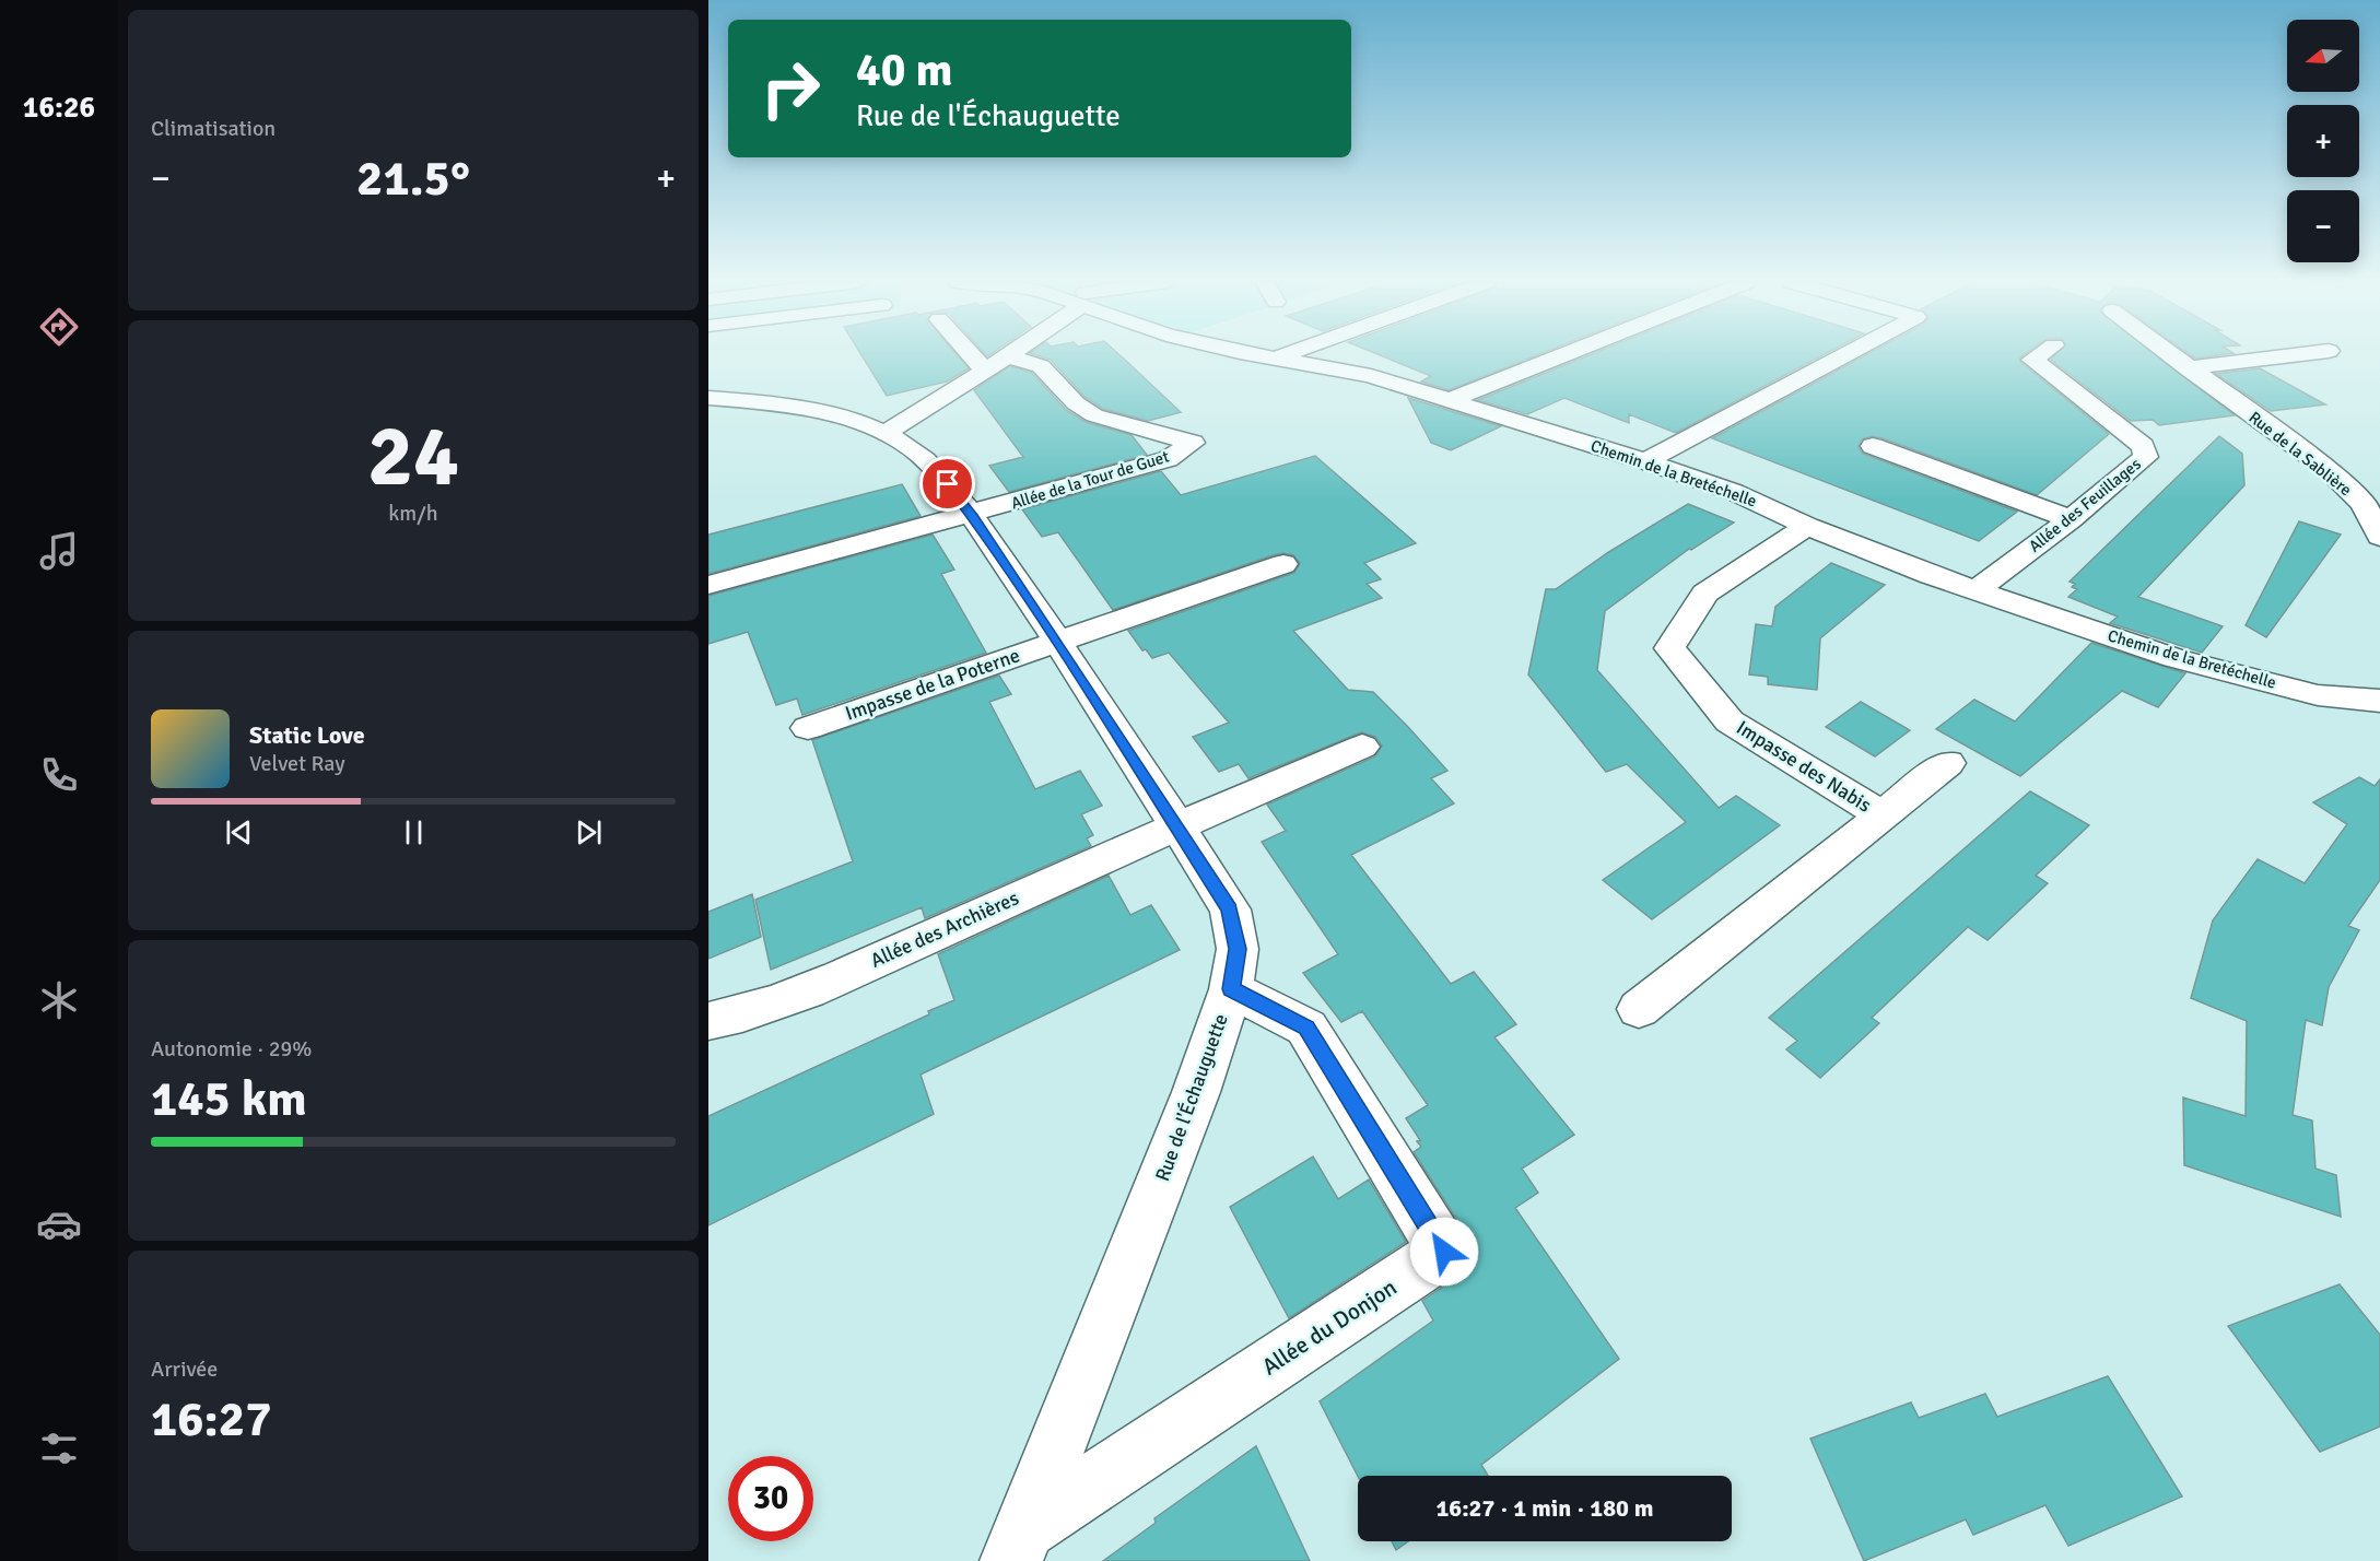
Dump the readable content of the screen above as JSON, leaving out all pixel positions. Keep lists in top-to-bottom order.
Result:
{
  "streets": {
    "street": [
      "Rue de la Sablière",
      "Chemin de la Bretéchelle",
      "Allée de la Tour de Guet",
      "Allée des Feuillages",
      "Impasse de la Poterne",
      "Impasse des Nabis",
      "Allée des Archières",
      "Rue de l'Échauguette",
      "Allée du Donjon"
    ]
  },
  "crossings": [
    ["Chemin de la Bretéchelle", "Allée des Feuillages"],
    ["Chemin de la Bretéchelle", "Impasse des Nabis"],
    ["Allée de la Tour de Guet", "Rue de l'Échauguette"],
    ["Impasse de la Poterne", "Rue de l'Échauguette"],
    ["Allée des Archières", "Rue de l'Échauguette"],
    ["Rue de l'Échauguette", "Allée du Donjon"]
  ],
  "north": "left",
  "page": {
    "tabs": "16:26",
    "tile": [
      "Climatisation",
      ["24", "km/h"],
      ["Autonomie · 29%", "145 km"],
      ["Arrivée", "16:27"]
    ],
    "map_buttons": ["+", "−"],
    "turn": ["40 m", "Rue de l'Échauguette"],
    "heat": ["−", "21.5°", "+"],
    "song": ["Static Love", "Velvet Ray"],
    "limit": "30",
    "trip": "16:27 · 1 min · 180 m"
  }
}
